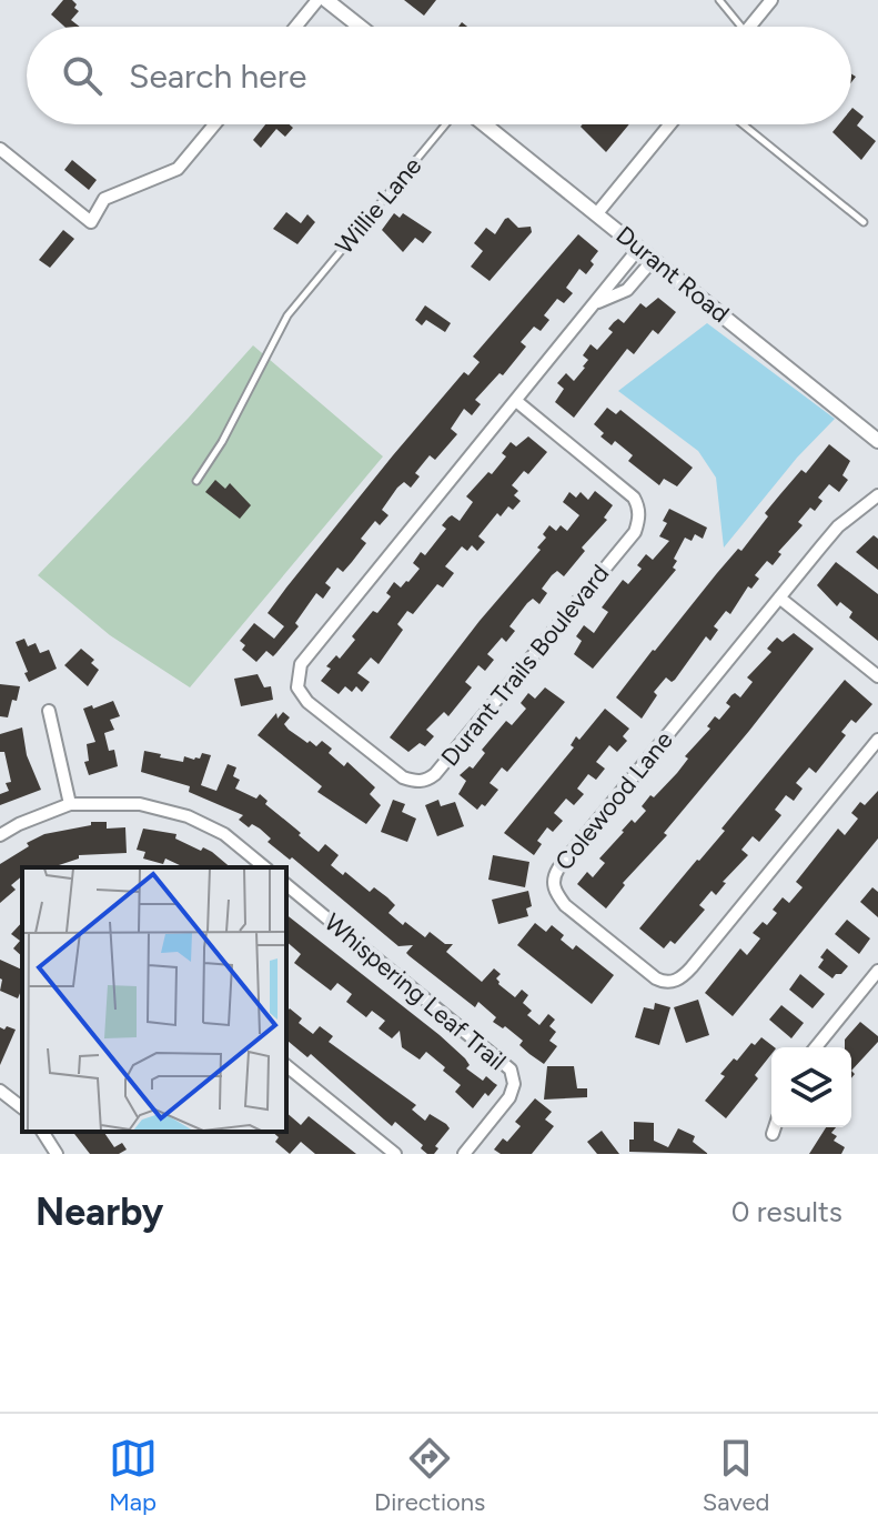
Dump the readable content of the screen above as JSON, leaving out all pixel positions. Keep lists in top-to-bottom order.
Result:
{
  "streets": {
    "street": [
      "Durant Road",
      "Durant Trails Boulevard",
      "Colewood Lane",
      "Whispering Leaf Trail"
    ],
    "lane": ["Willie Lane"]
  },
  "crossings": [
    ["Durant Road", "Durant Trails Boulevard"]
  ],
  "page": {
    "search": "Search here",
    "heading": ["Nearby", "0 results"],
    "nav": ["Map", "Directions", "Saved"]
  }
}
